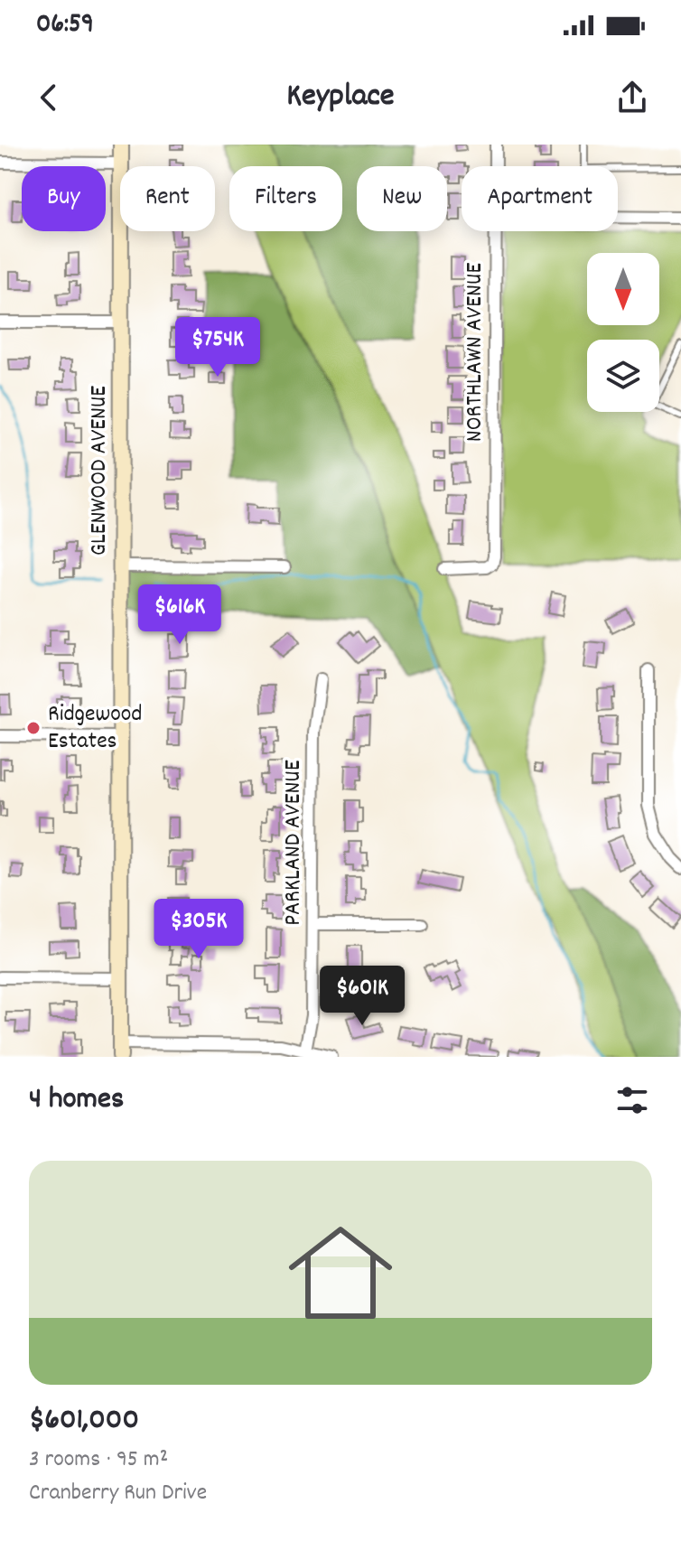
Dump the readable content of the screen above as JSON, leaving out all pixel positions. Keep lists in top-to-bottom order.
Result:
{
  "streets": {
    "street": ["NORTHLAWN AVENUE", "GLENWOOD AVENUE", "PARKLAND AVENUE"]
  },
  "places": ["Ridgewood Estates"],
  "north": "bottom",
  "page": {
    "status": "06:59",
    "header": "Keyplace",
    "chip": [
      "Buy",
      "Rent",
      "Filters",
      "New",
      "Apartment"
    ],
    "price": [
      "$754K",
      "$616K",
      "$305K",
      "$601K"
    ],
    "heading": "4 homes",
    "list": [
      {
        "name": "$601,000",
        "note": "3 rooms · 95 m² · Cranberry Run Drive"
      }
    ]
  }
}
